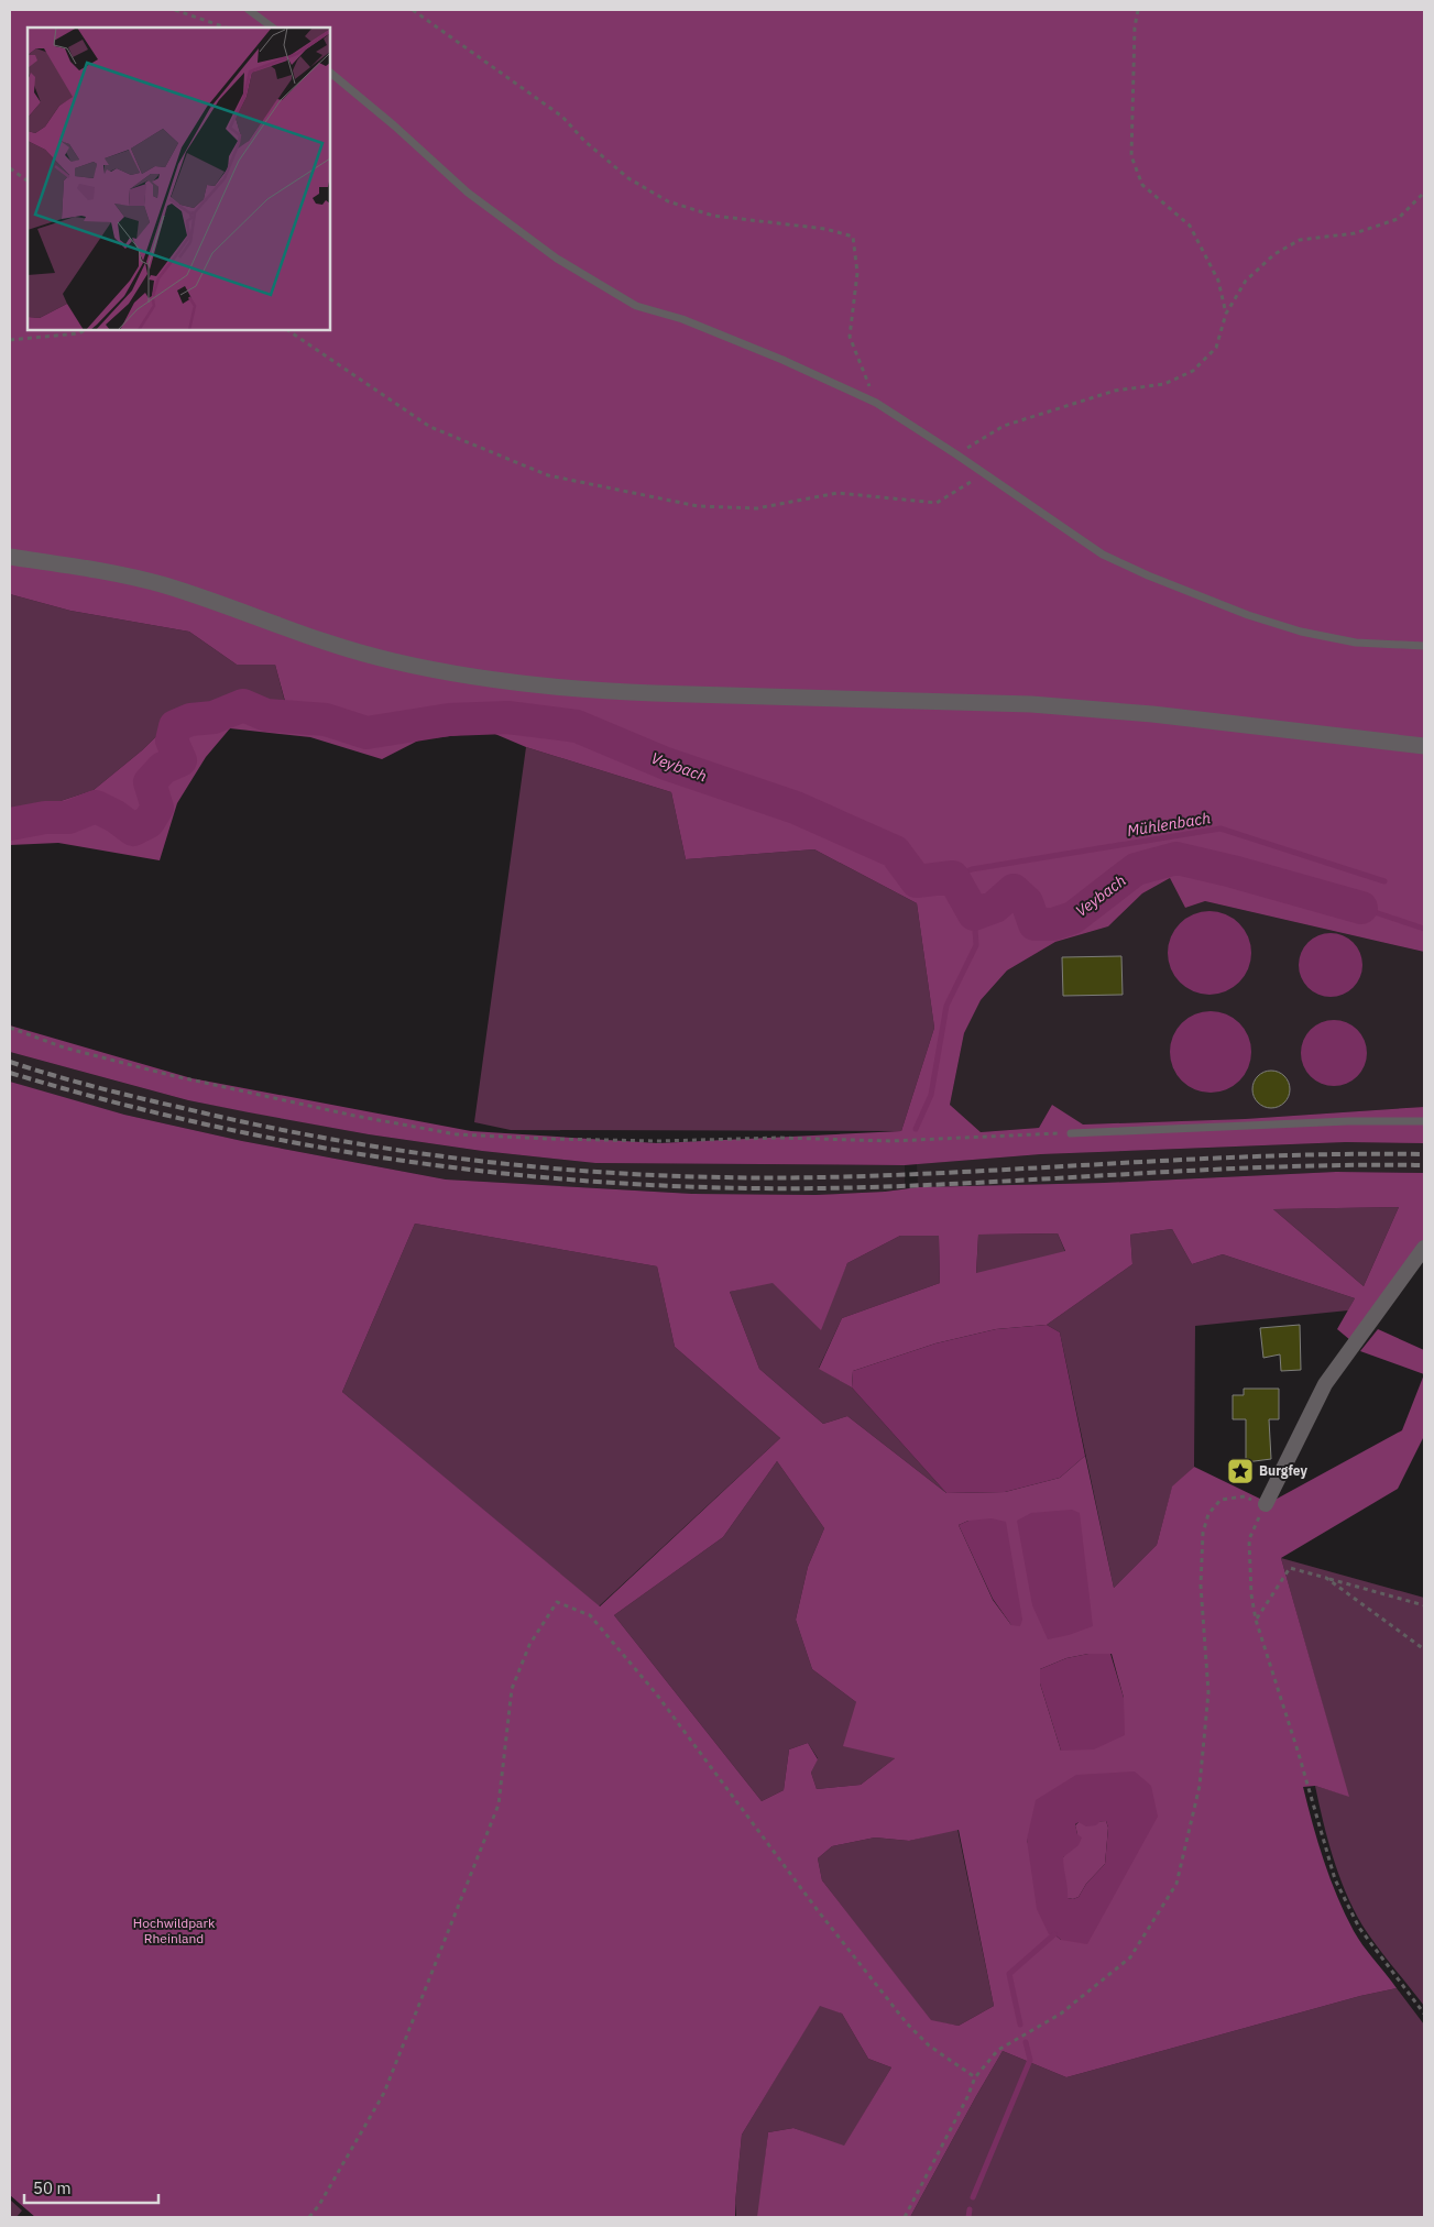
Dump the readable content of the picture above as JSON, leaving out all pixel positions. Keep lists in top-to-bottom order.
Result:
{
  "water": ["Veybach", "Mühlenbach"],
  "parks": ["Hochwildpark Rheinland"],
  "places": {
    "place": ["Burgfey"]
  },
  "scale_bar": "50 m"
}
